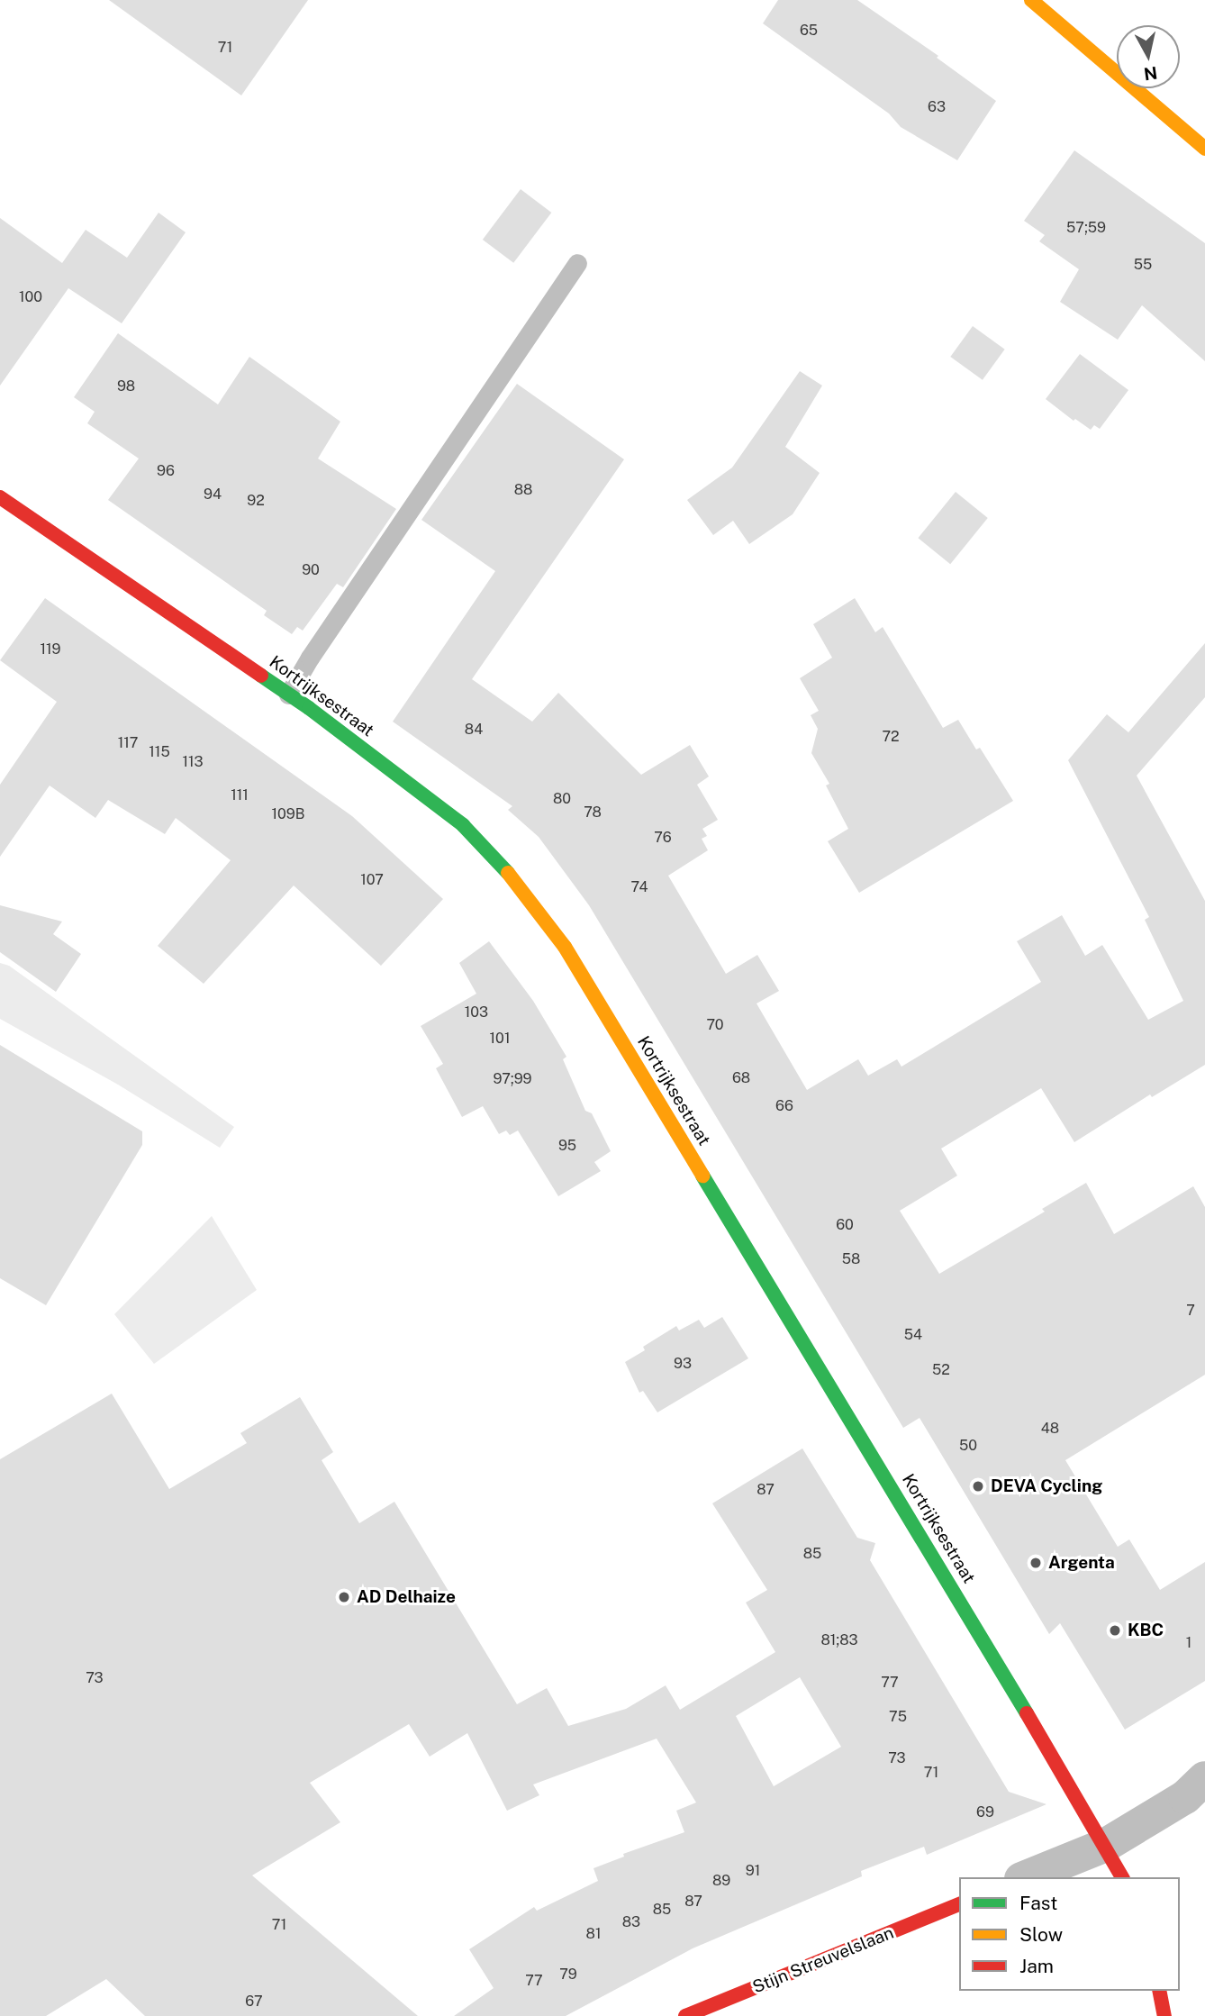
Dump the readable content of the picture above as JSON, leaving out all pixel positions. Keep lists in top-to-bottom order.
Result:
{
  "streets": {
    "street": ["Kortrijksestraat", "Stijn Streuvelslaan"]
  },
  "places": [
    "DEVA Cycling",
    "Argenta",
    "AD Delhaize",
    "KBC"
  ],
  "house_numbers": [
    "65",
    "71",
    "63",
    "57;59",
    "55",
    "100",
    "98",
    "96",
    "88",
    "94",
    "92",
    "90",
    "119",
    "84",
    "72",
    "117",
    "115",
    "113",
    "111",
    "80",
    "78",
    "109B",
    "76",
    "107",
    "74",
    "103",
    "70",
    "101",
    "68",
    "97;99",
    "66",
    "95",
    "60",
    "58",
    "7",
    "54",
    "93",
    "52",
    "48",
    "50",
    "87",
    "85",
    "81;83",
    "1",
    "73",
    "77",
    "75",
    "73",
    "71",
    "69",
    "91",
    "89",
    "87",
    "85",
    "83",
    "71",
    "81",
    "79",
    "77",
    "67"
  ],
  "legend": ["Fast", "Slow", "Jam"],
  "north": "bottom"
}
